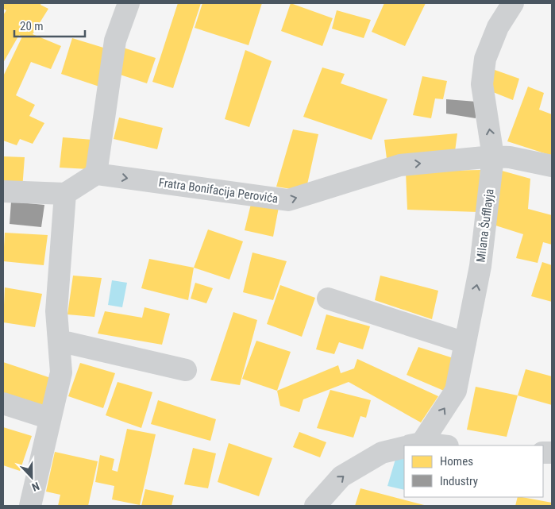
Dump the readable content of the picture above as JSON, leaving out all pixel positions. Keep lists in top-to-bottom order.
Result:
{
  "streets": {
    "street": ["Fratra Bonifacija Perovića", "Milana Šufflayja"]
  },
  "crossings": [
    ["Fratra Bonifacija Perovića", "Milana Šufflayja"]
  ],
  "one_way": ["Milana Šufflayja"],
  "legend": ["Homes", "Industry"],
  "scale_bar": "20 m",
  "north": "bottom"
}
